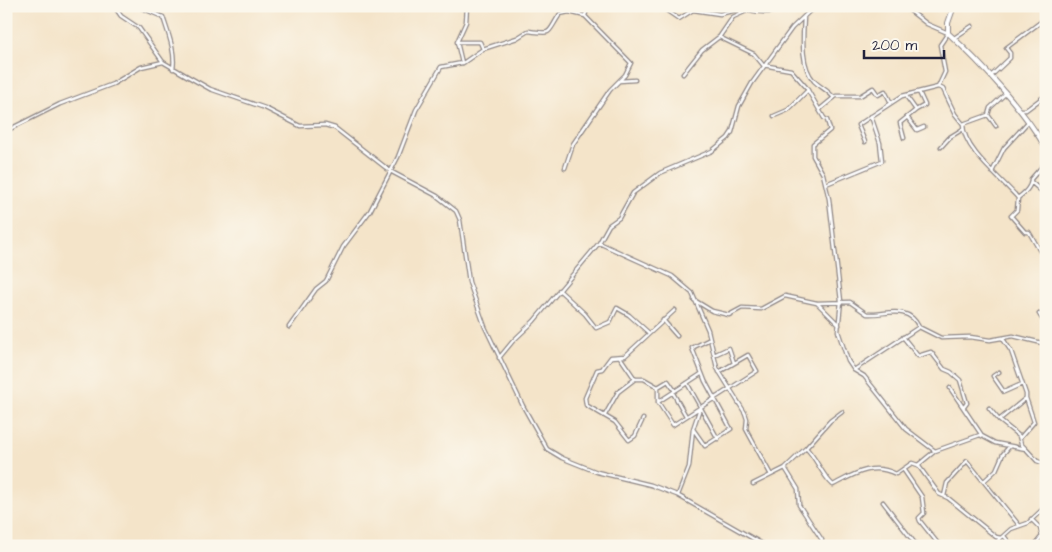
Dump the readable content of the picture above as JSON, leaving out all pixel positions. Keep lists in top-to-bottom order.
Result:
{
  "scale_bar": "200 m"
}
